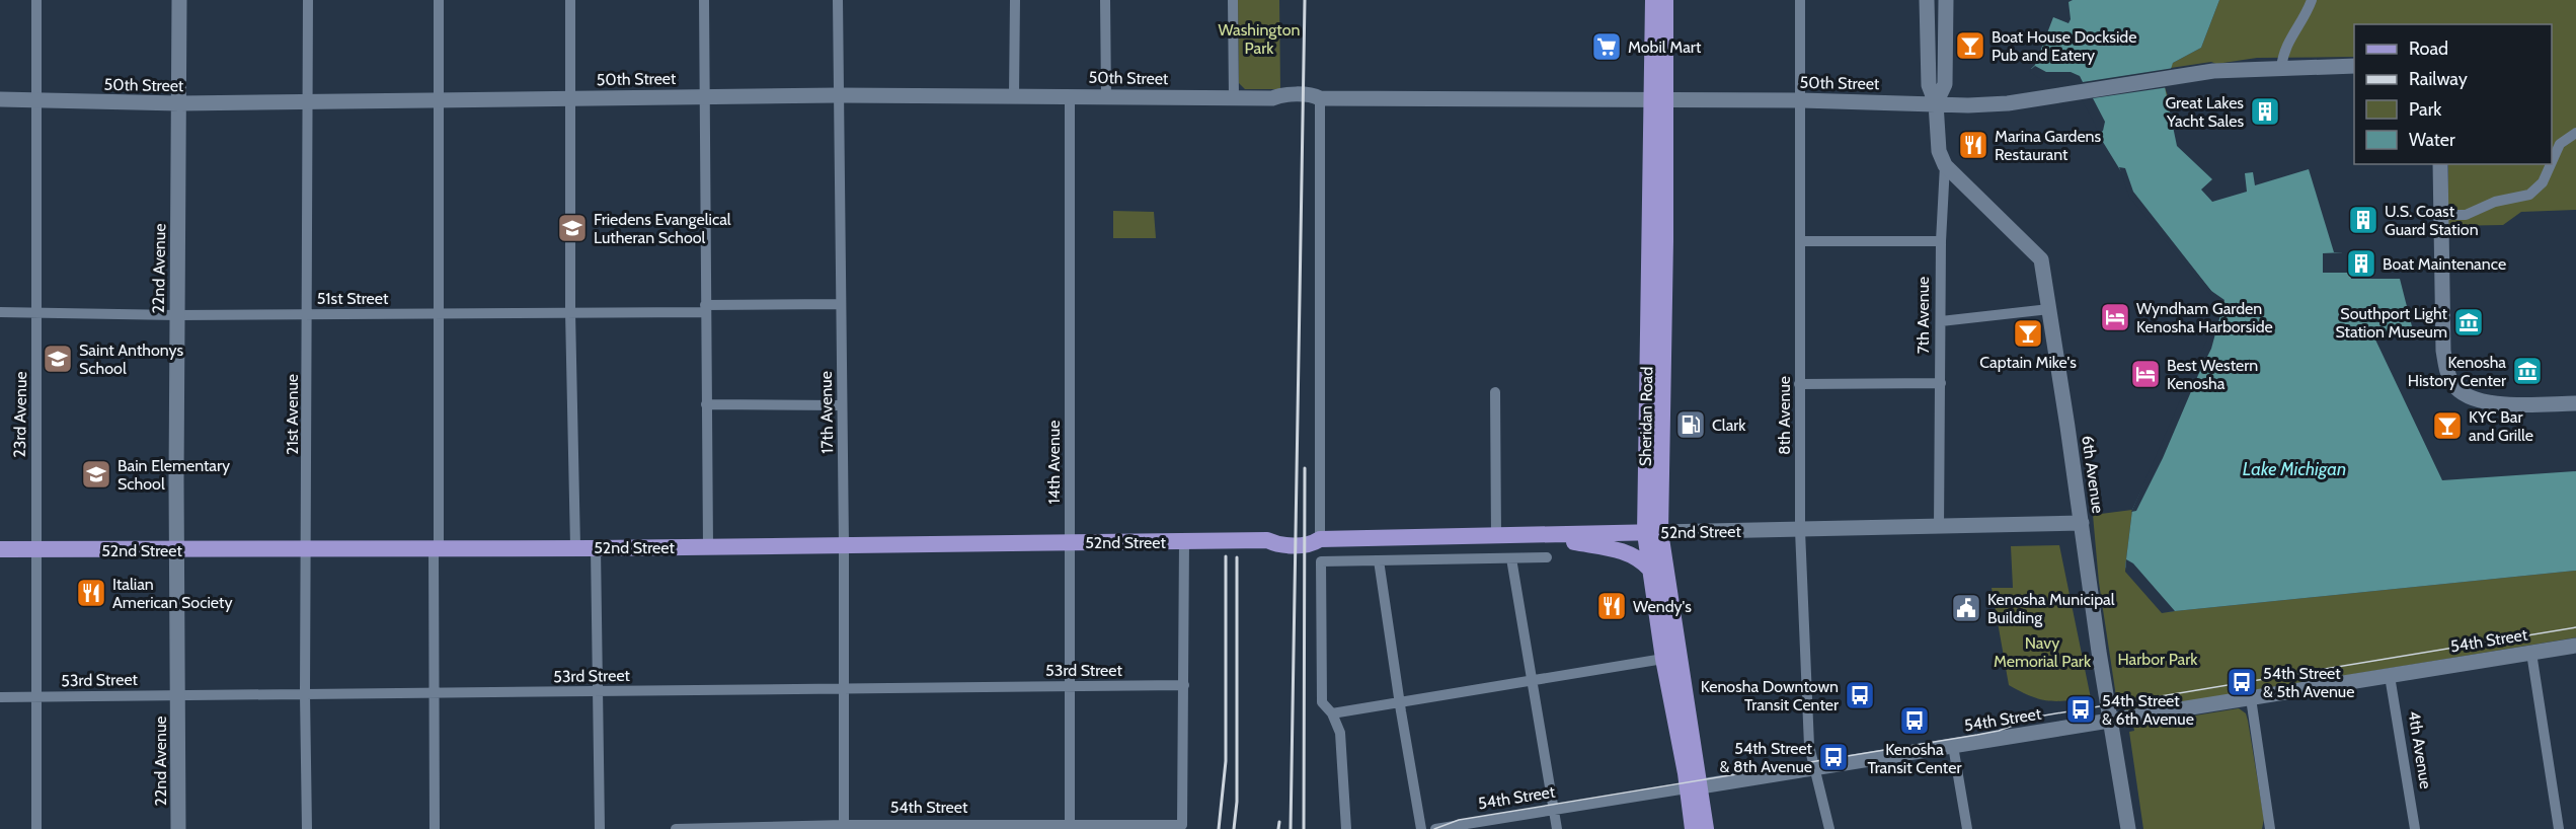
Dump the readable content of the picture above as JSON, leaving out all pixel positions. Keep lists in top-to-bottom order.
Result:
{
  "streets": {
    "main road": ["Sheridan Road", "52nd Street"],
    "street": [
      "50th Street",
      "22nd Avenue",
      "51st Street",
      "7th Avenue",
      "17th Avenue",
      "23rd Avenue",
      "21st Avenue",
      "8th Avenue",
      "14th Avenue",
      "6th Avenue",
      "54th Street",
      "53rd Street",
      "4th Avenue"
    ]
  },
  "crossings": [
    ["50th Street", "22nd Avenue"],
    ["50th Street", "7th Avenue"],
    ["50th Street", "17th Avenue"],
    ["50th Street", "23rd Avenue"],
    ["50th Street", "21st Avenue"],
    ["50th Street", "8th Avenue"],
    ["50th Street", "Sheridan Road"],
    ["50th Street", "14th Avenue"],
    ["22nd Avenue", "51st Street"],
    ["22nd Avenue", "52nd Street"],
    ["22nd Avenue", "53rd Street"],
    ["51st Street", "17th Avenue"],
    ["51st Street", "23rd Avenue"],
    ["51st Street", "21st Avenue"],
    ["7th Avenue", "6th Avenue"],
    ["7th Avenue", "52nd Street"],
    ["17th Avenue", "52nd Street"],
    ["17th Avenue", "54th Street"],
    ["17th Avenue", "53rd Street"],
    ["23rd Avenue", "52nd Street"],
    ["23rd Avenue", "53rd Street"],
    ["21st Avenue", "52nd Street"],
    ["21st Avenue", "53rd Street"],
    ["8th Avenue", "52nd Street"],
    ["8th Avenue", "54th Street"],
    ["Sheridan Road", "52nd Street"],
    ["Sheridan Road", "54th Street"],
    ["14th Avenue", "52nd Street"],
    ["14th Avenue", "54th Street"],
    ["14th Avenue", "53rd Street"],
    ["6th Avenue", "52nd Street"],
    ["6th Avenue", "54th Street"],
    ["54th Street", "53rd Street"],
    ["54th Street", "4th Avenue"]
  ],
  "water": ["Lake Michigan"],
  "parks": ["Washington Park", "Navy Memorial Park", "Harbor Park"],
  "places": {
    "bar": ["Boat House Dockside Pub and Eatery", "Captain Mike's", "KYC Bar and Grille"],
    "supermarket": ["Mobil Mart"],
    "building": ["Great Lakes Yacht Sales", "U.S. Coast Guard Station", "Boat Maintenance"],
    "restaurant": ["Marina Gardens Restaurant", "Italian American Society", "Wendy's"],
    "school or university": ["Friedens Evangelical Lutheran School", "Saint Anthonys School", "Bain Elementary School"],
    "hotel": ["Wyndham Garden Kenosha Harborside", "Best Western Kenosha"],
    "museum": ["Southport Light Station Museum", "Kenosha History Center"],
    "fuel station": ["Clark"],
    "public building": ["Kenosha Municipal Building"],
    "bus stop": [
      "54th Street & 5th Avenue",
      "Kenosha Downtown Transit Center",
      "54th Street & 6th Avenue",
      "Kenosha Transit Center",
      "54th Street & 8th Avenue"
    ]
  },
  "legend": [
    "Road",
    "Railway",
    "Park",
    "Water"
  ]
}
